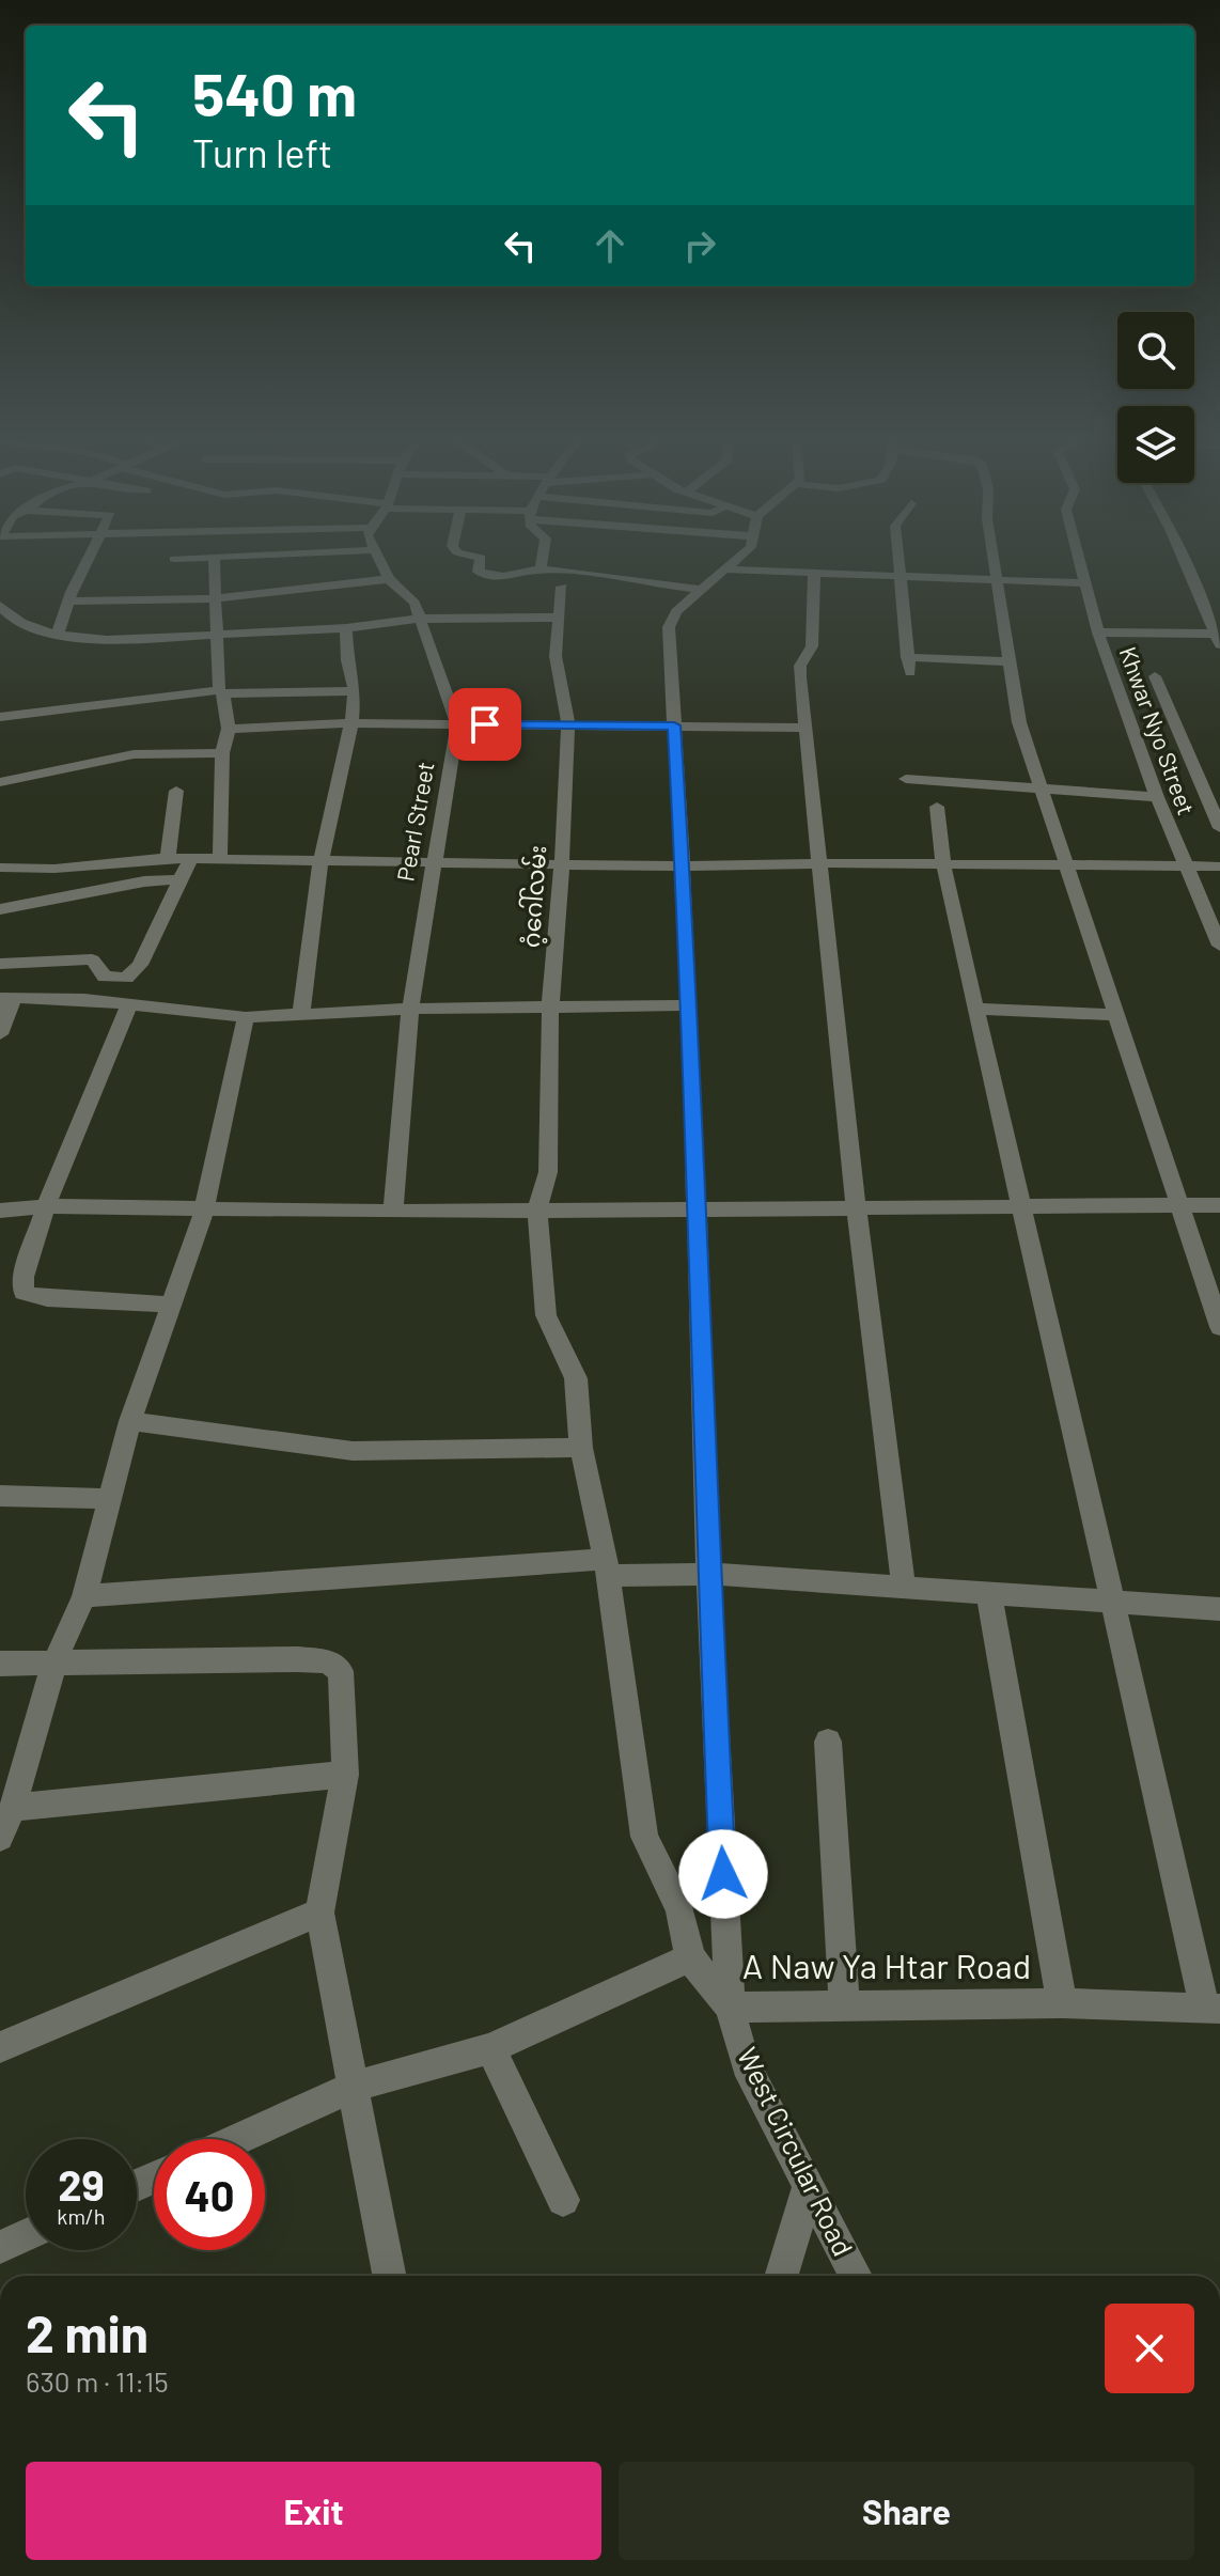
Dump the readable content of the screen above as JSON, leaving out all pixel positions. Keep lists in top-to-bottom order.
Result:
{
  "streets": {
    "street": [
      "Khwar Nyo Street",
      "Pearl Street",
      "ဂံ့ဂေါ်လမ်း",
      "A Naw Ya Htar Road",
      "West Circular Road"
    ]
  },
  "crossings": [
    ["ဂံ့ဂေါ်လမ်း", "A Naw Ya Htar Road"],
    ["A Naw Ya Htar Road", "West Circular Road"]
  ],
  "page": {
    "turn": ["540 m", "Turn left"],
    "speed": "29 km/h",
    "limit": "40",
    "heading": ["2 min", "630 m · 11:15"],
    "buttons": ["Exit", "Share"]
  }
}
